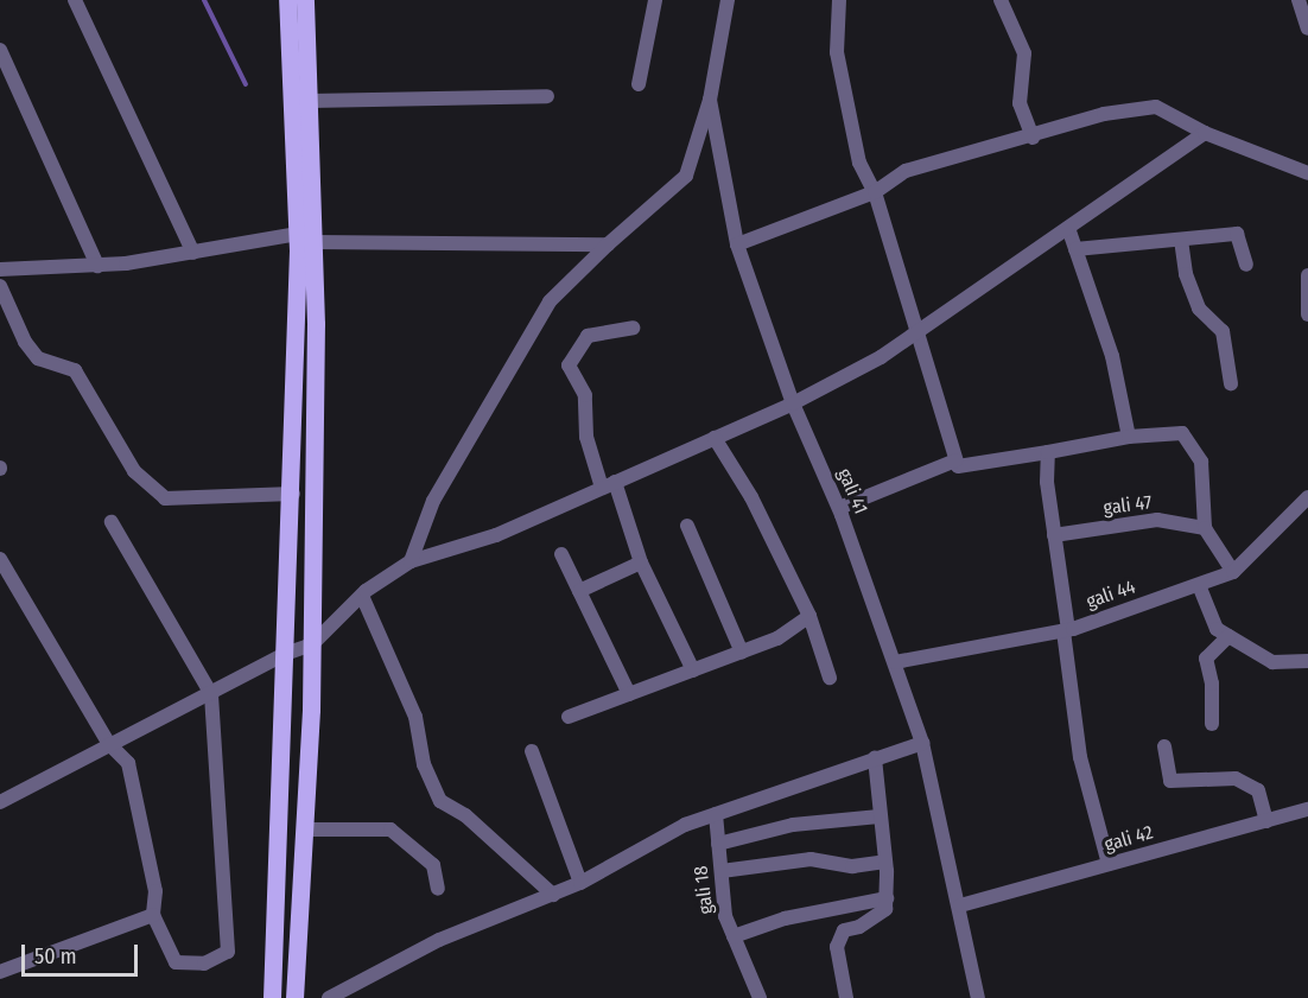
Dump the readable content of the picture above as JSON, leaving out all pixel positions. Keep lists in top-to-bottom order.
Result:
{
  "streets": {
    "street": [
      "gali 41",
      "gali 47",
      "gali 44",
      "gali 42",
      "gali 18"
    ]
  },
  "crossings": [
    ["gali 41", "gali 44"],
    ["gali 41", "gali 42"]
  ],
  "scale_bar": "50 m"
}
